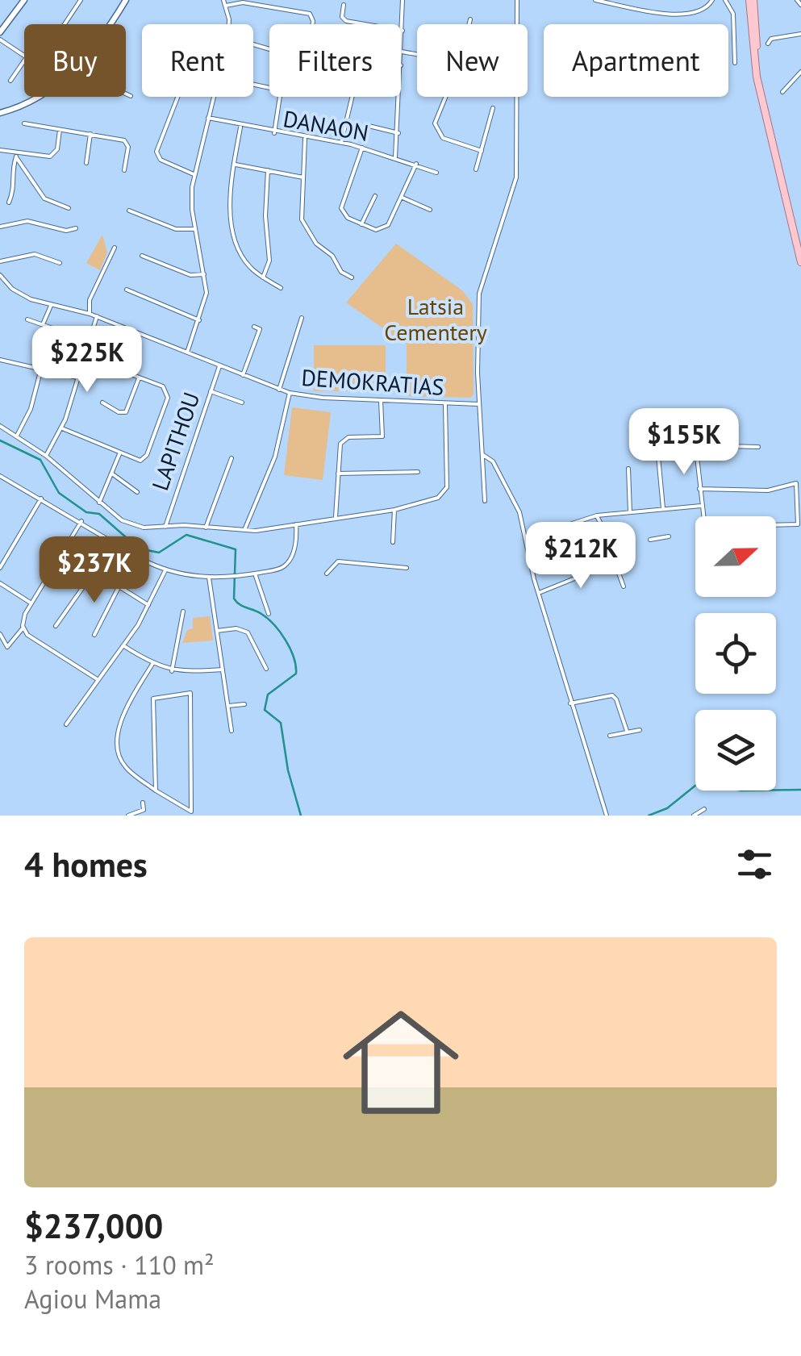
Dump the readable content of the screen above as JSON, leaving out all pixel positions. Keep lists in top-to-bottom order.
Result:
{
  "streets": {
    "street": ["DANAON", "DEMOKRATIAS", "LAPITHOU"]
  },
  "crossings": [
    ["DEMOKRATIAS", "LAPITHOU"]
  ],
  "parks": ["Latsia Cementery"],
  "north": "right",
  "page": {
    "chip": [
      "Buy",
      "Rent",
      "Filters",
      "New",
      "Apartment"
    ],
    "price": [
      "$225K",
      "$155K",
      "$212K",
      "$237K"
    ],
    "heading": "4 homes",
    "list": [
      {
        "name": "$237,000",
        "note": "3 rooms · 110 m² · Agiou Mama"
      }
    ]
  }
}
